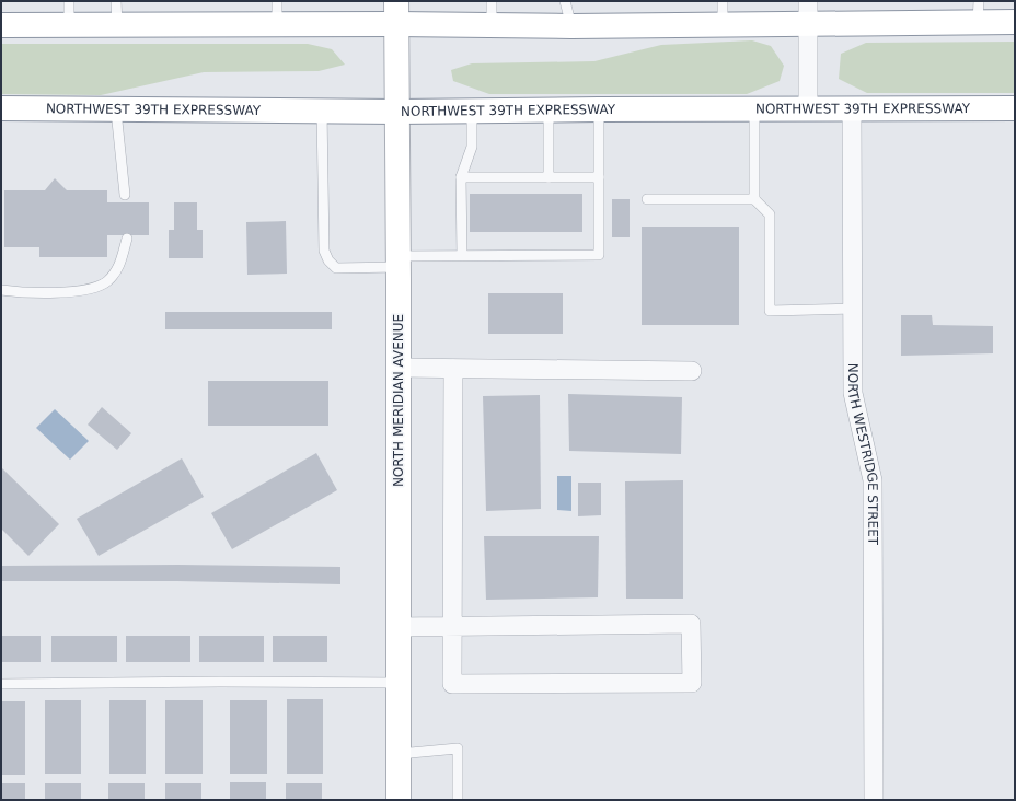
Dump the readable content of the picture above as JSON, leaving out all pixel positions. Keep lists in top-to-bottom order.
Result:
{
  "streets": {
    "main road": ["NORTHWEST 39TH EXPRESSWAY", "NORTH MERIDIAN AVENUE"],
    "street": ["NORTH WESTRIDGE STREET"]
  },
  "crossings": [
    ["NORTHWEST 39TH EXPRESSWAY", "NORTH MERIDIAN AVENUE"],
    ["NORTHWEST 39TH EXPRESSWAY", "NORTH WESTRIDGE STREET"]
  ]
}
